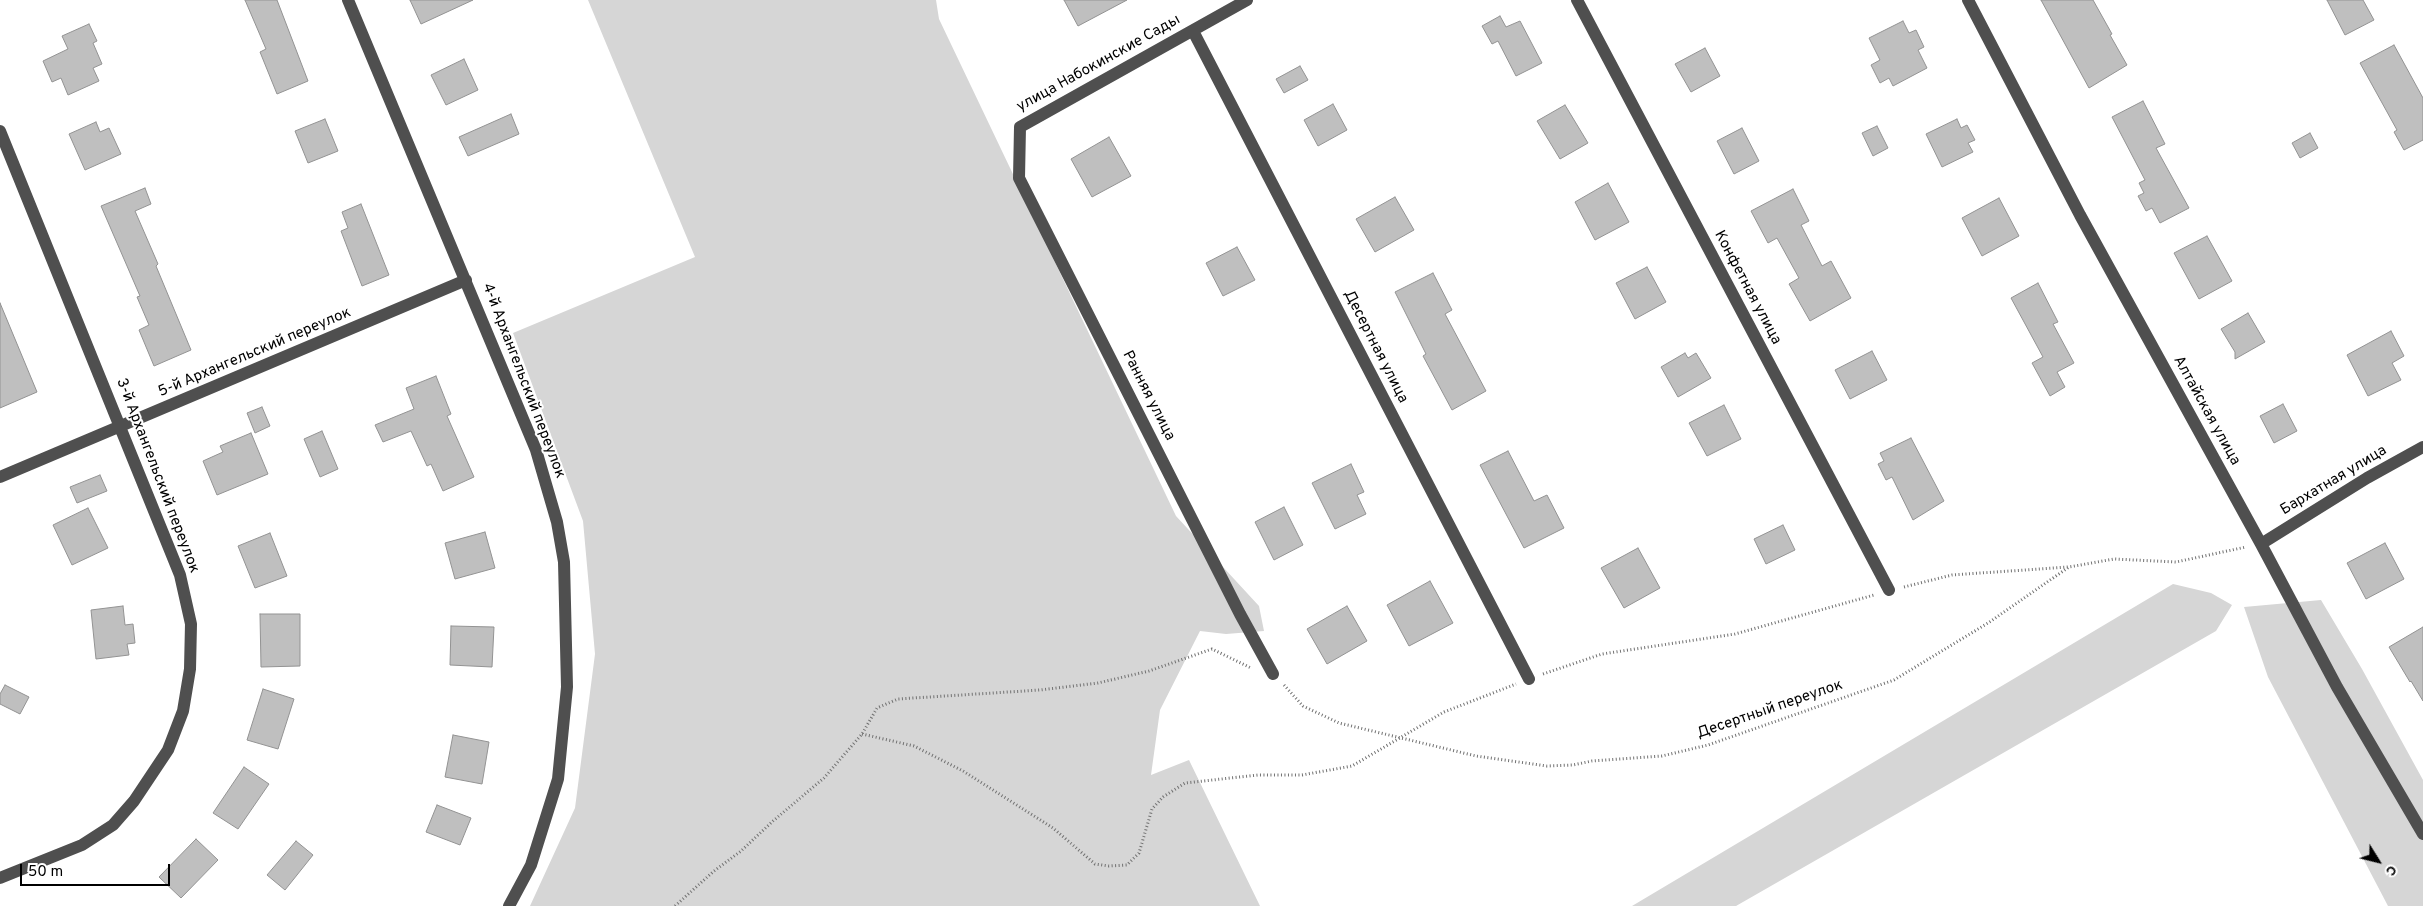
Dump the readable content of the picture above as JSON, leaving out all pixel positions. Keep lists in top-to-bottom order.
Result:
{
  "streets": {
    "street": [
      "улица Набокинские Сады",
      "Конфетная улица",
      "Десертная улица",
      "5-й Архангельский переулок",
      "4-й Архангельский переулок",
      "Ранняя улица",
      "Алтайская улица",
      "3-й Архангельский переулок",
      "Бархатная улица"
    ],
    "path": ["Десертный переулок"]
  },
  "crossings": [
    ["улица Набокинские Сады", "Десертная улица"],
    ["улица Набокинские Сады", "Ранняя улица"],
    ["5-й Архангельский переулок", "4-й Архангельский переулок"],
    ["5-й Архангельский переулок", "3-й Архангельский переулок"],
    ["Ранняя улица", "Десертный переулок"],
    ["Алтайская улица", "Бархатная улица"],
    ["Алтайская улица", "Десертный переулок"],
    ["Бархатная улица", "Десертный переулок"]
  ],
  "scale_bar": "50 m",
  "north": "bottom right"
}
